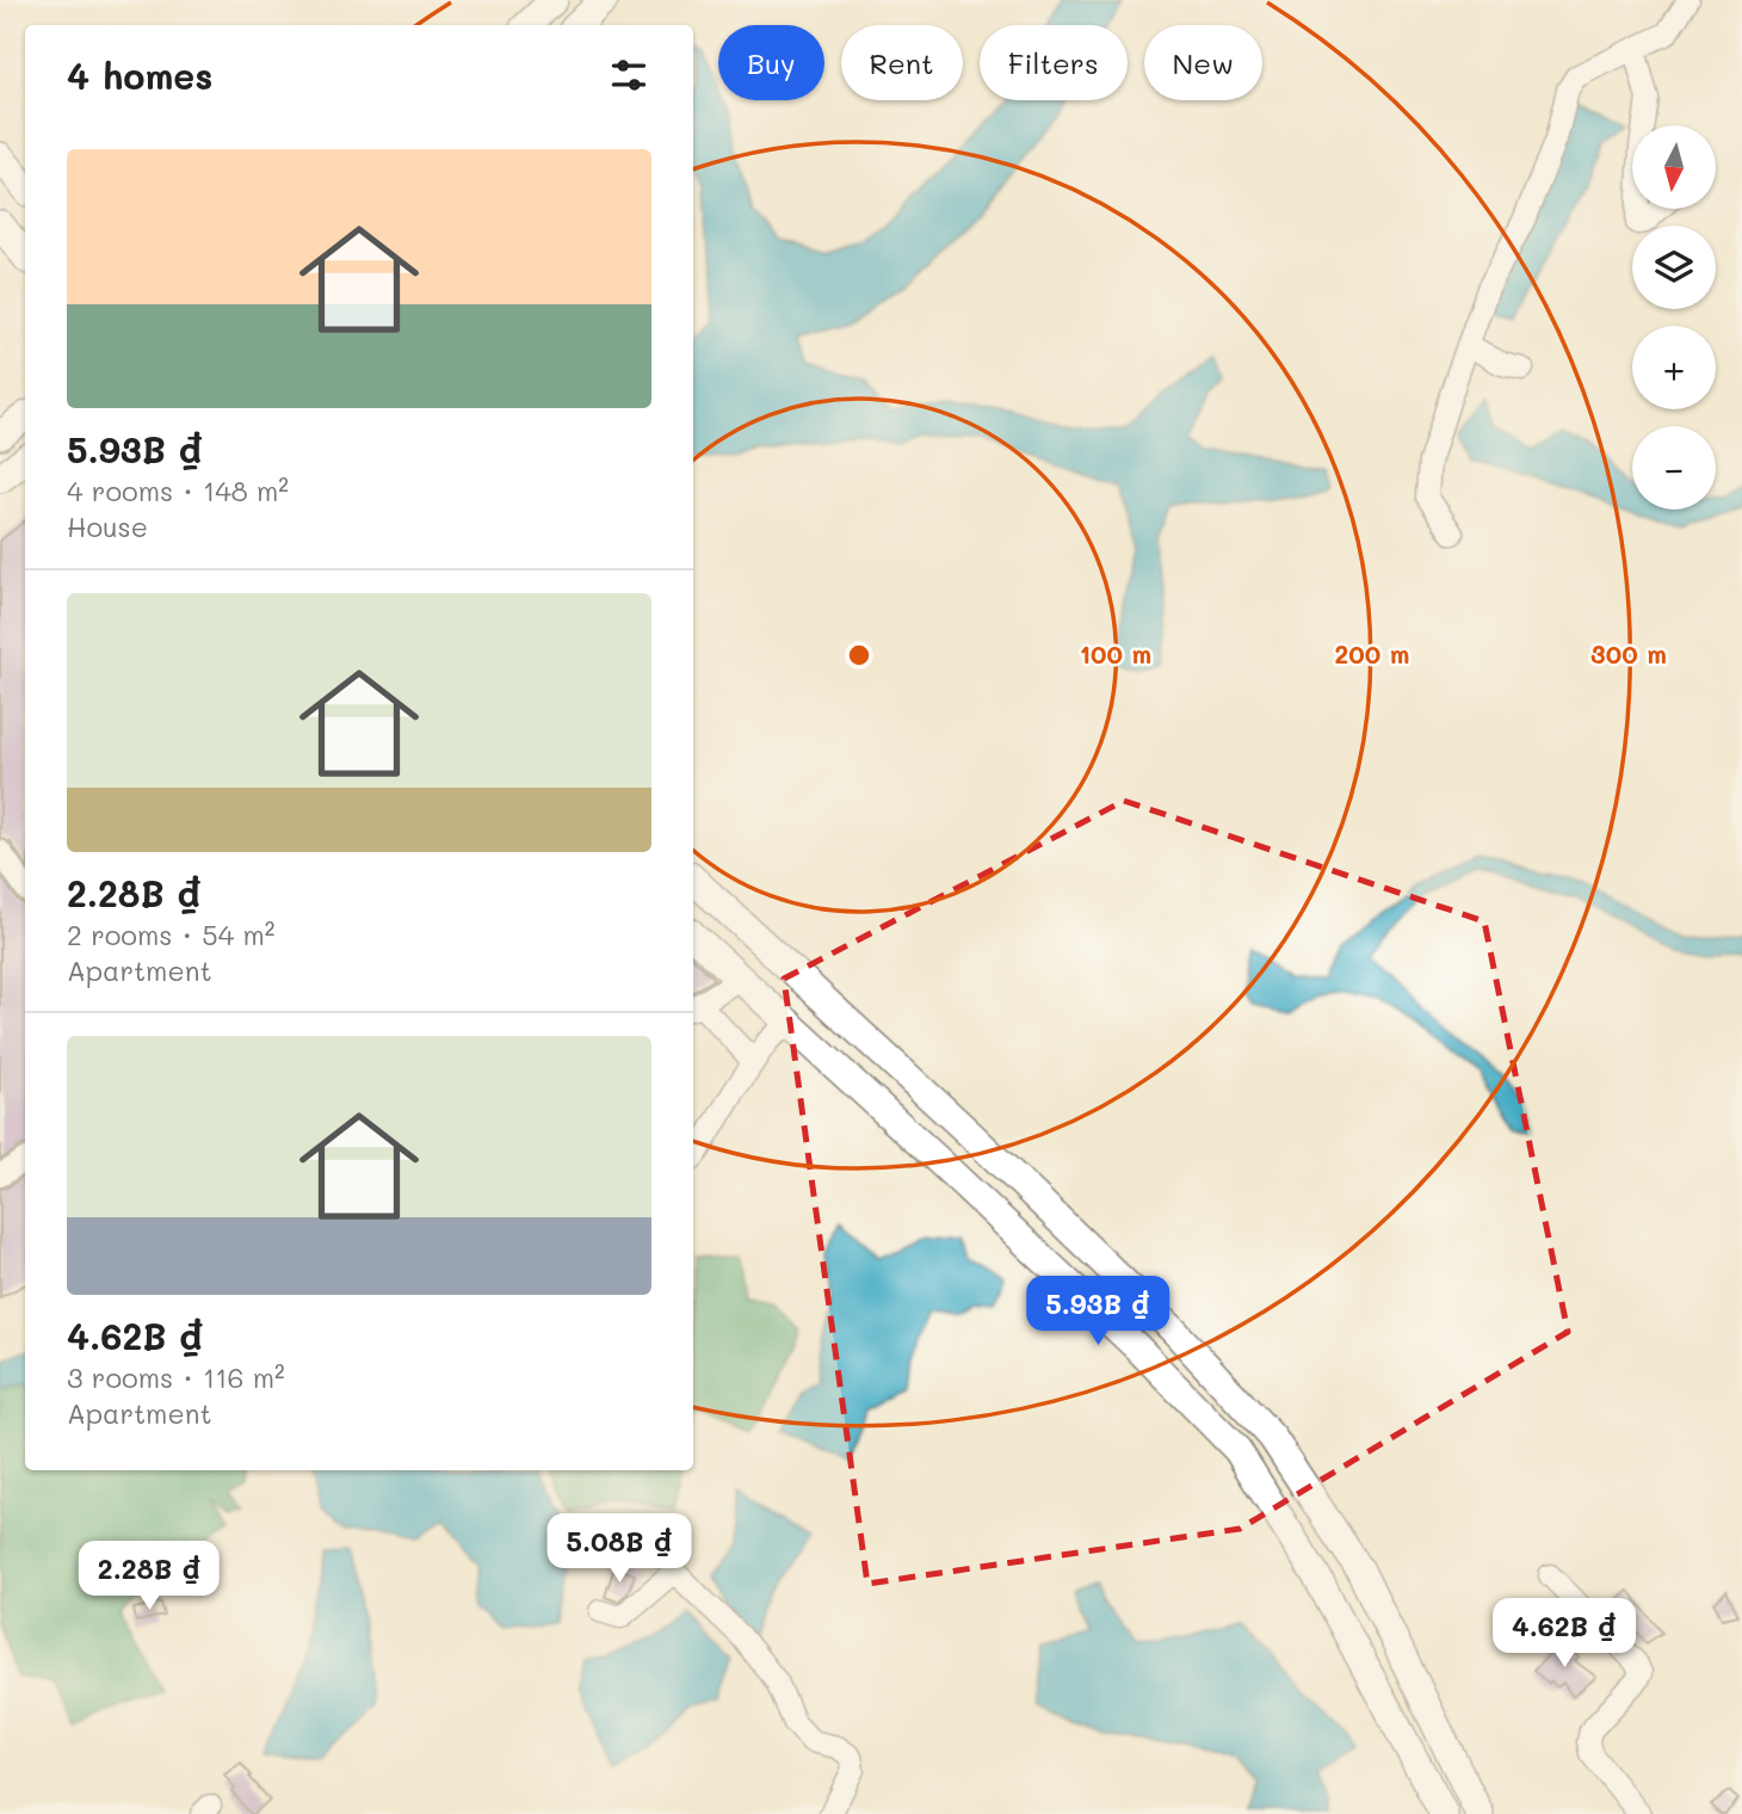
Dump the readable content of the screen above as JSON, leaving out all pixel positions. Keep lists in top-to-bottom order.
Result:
{
  "north": "bottom",
  "page": {
    "chip": [
      "Buy",
      "Rent",
      "Filters",
      "New"
    ],
    "heading": "4 homes",
    "map_buttons": ["+", "−"],
    "list": [
      {
        "name": "5.93B ₫",
        "note": "4 rooms · 148 m² · House"
      },
      {
        "name": "2.28B ₫",
        "note": "2 rooms · 54 m² · Apartment"
      },
      {
        "name": "4.62B ₫",
        "note": "3 rooms · 116 m² · Apartment"
      }
    ],
    "price": [
      "5.93B ₫",
      "5.08B ₫",
      "2.28B ₫",
      "4.62B ₫"
    ]
  },
  "rings": ["100 m", "200 m", "300 m"]
}
